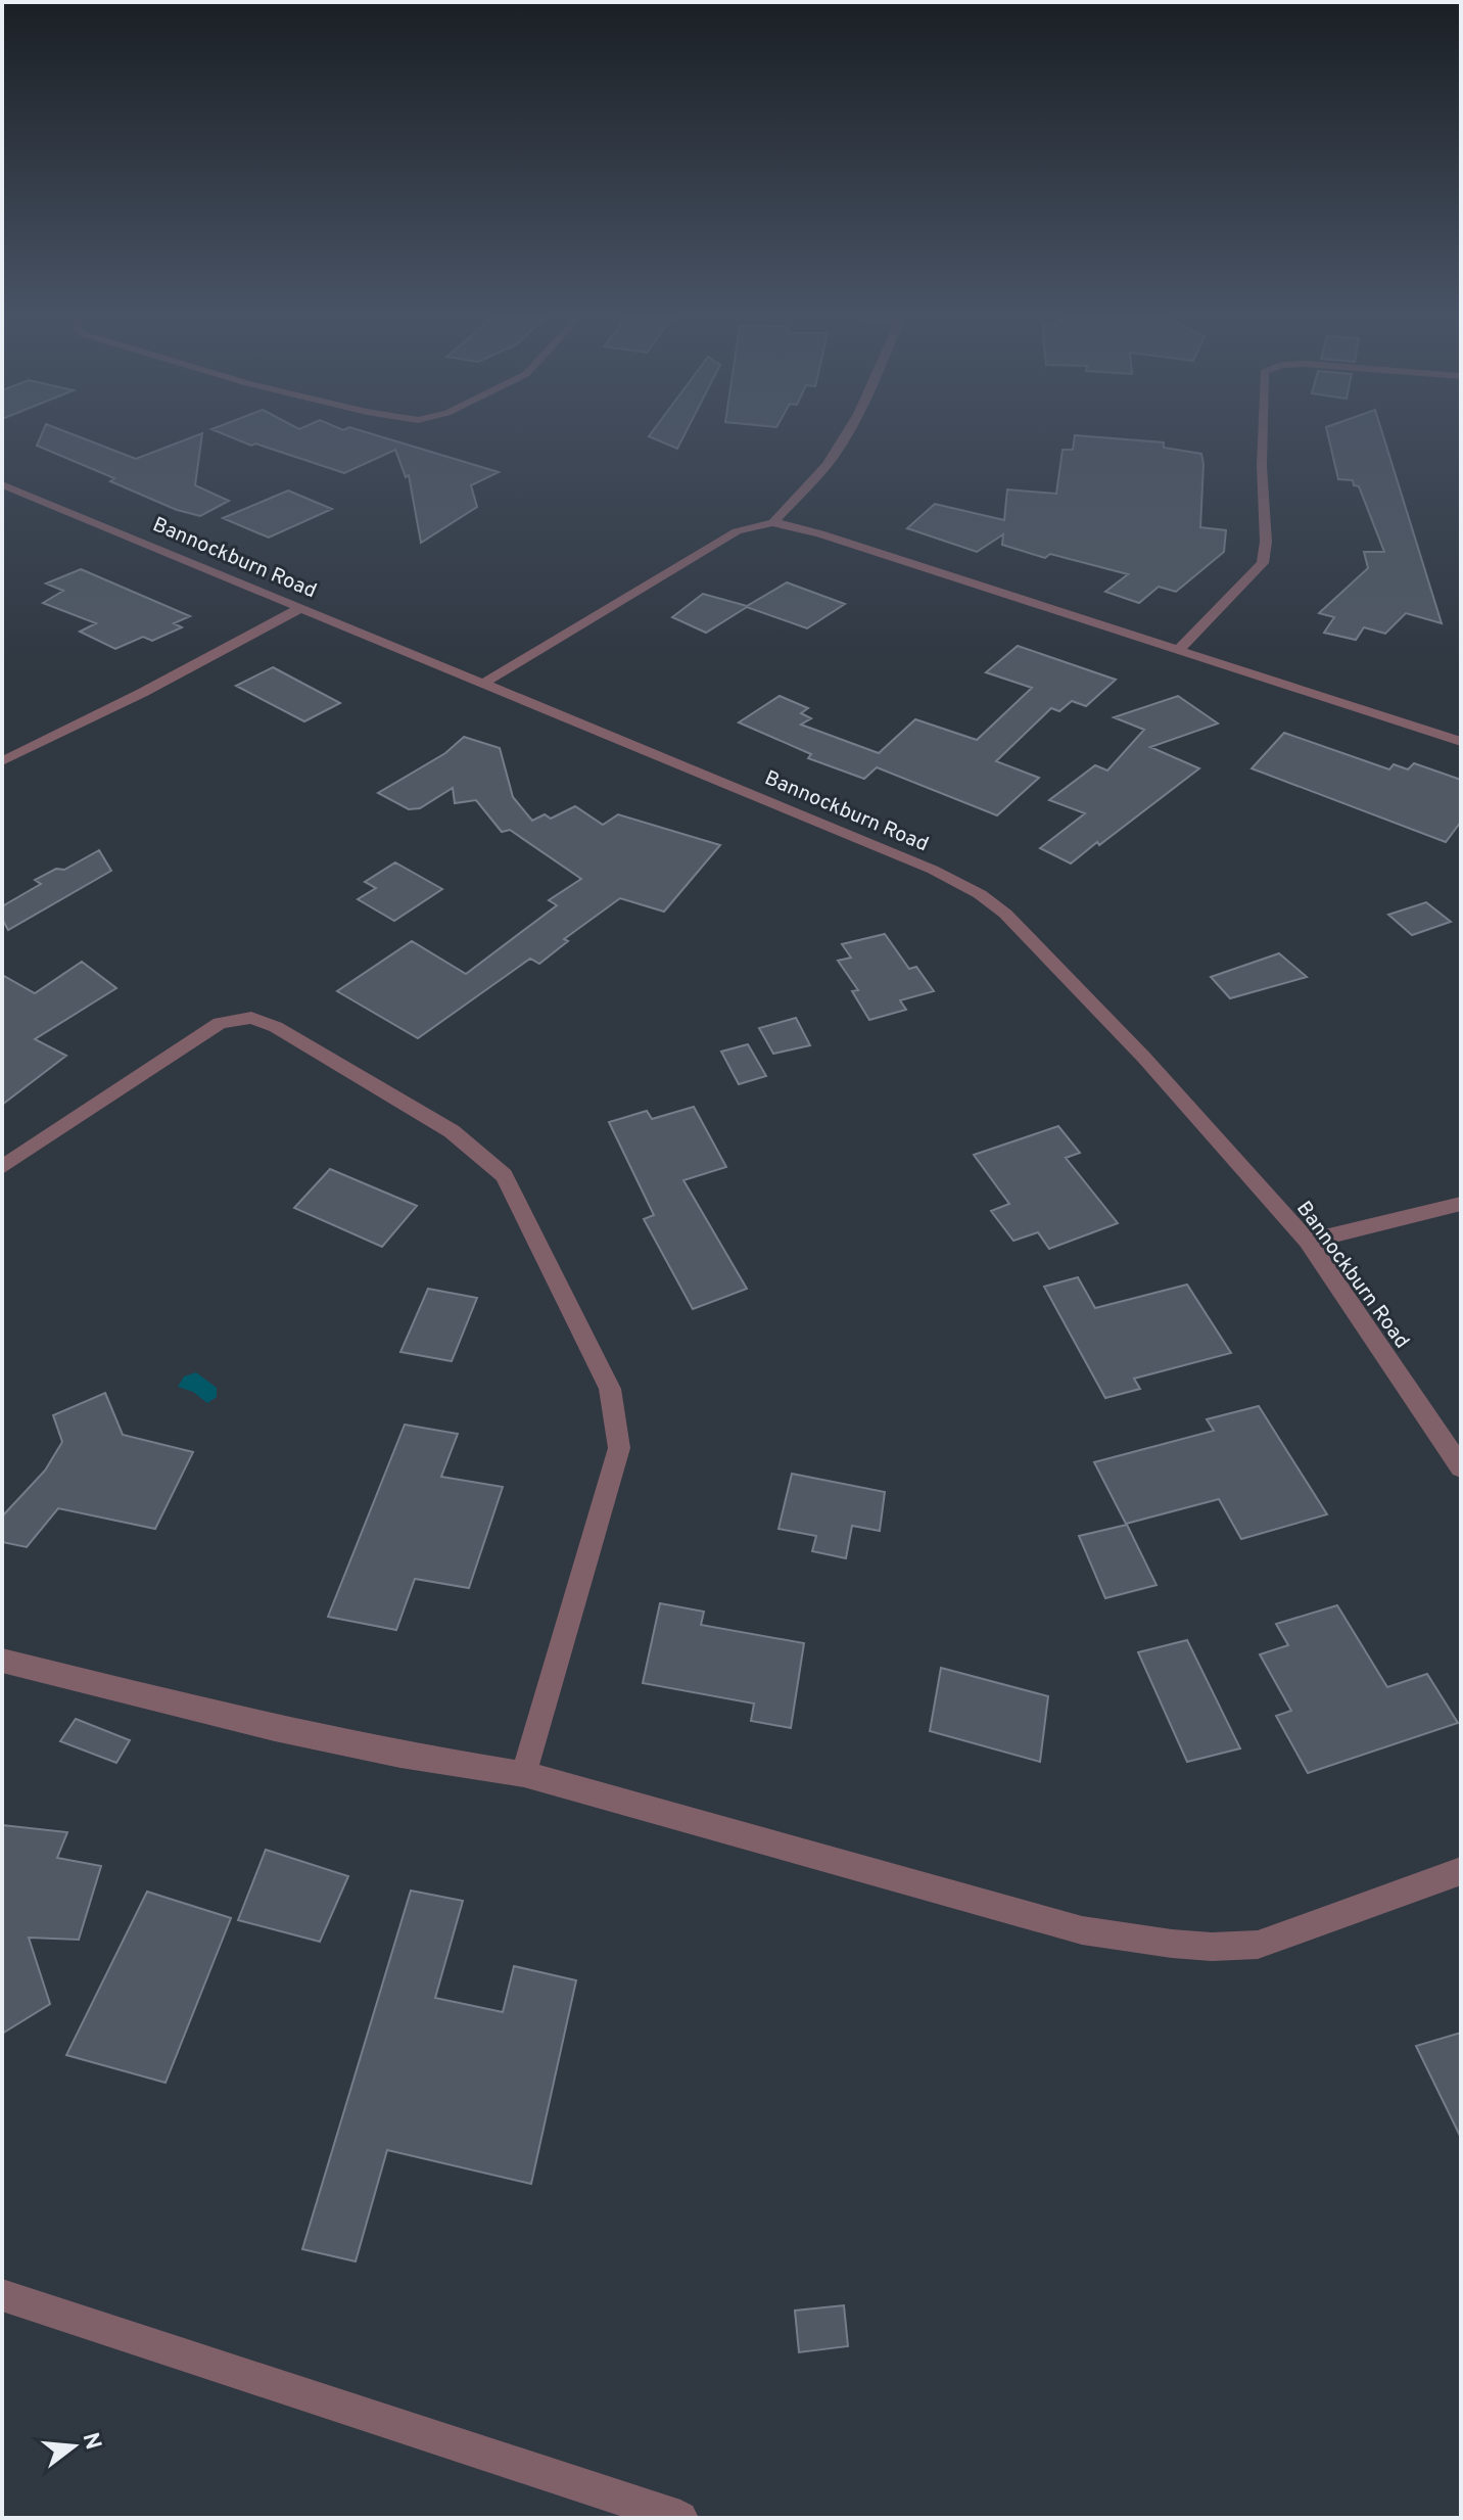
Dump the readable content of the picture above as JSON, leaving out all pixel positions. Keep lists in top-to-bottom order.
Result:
{
  "streets": {
    "street": ["Bannockburn Road"]
  },
  "north": "right"
}
